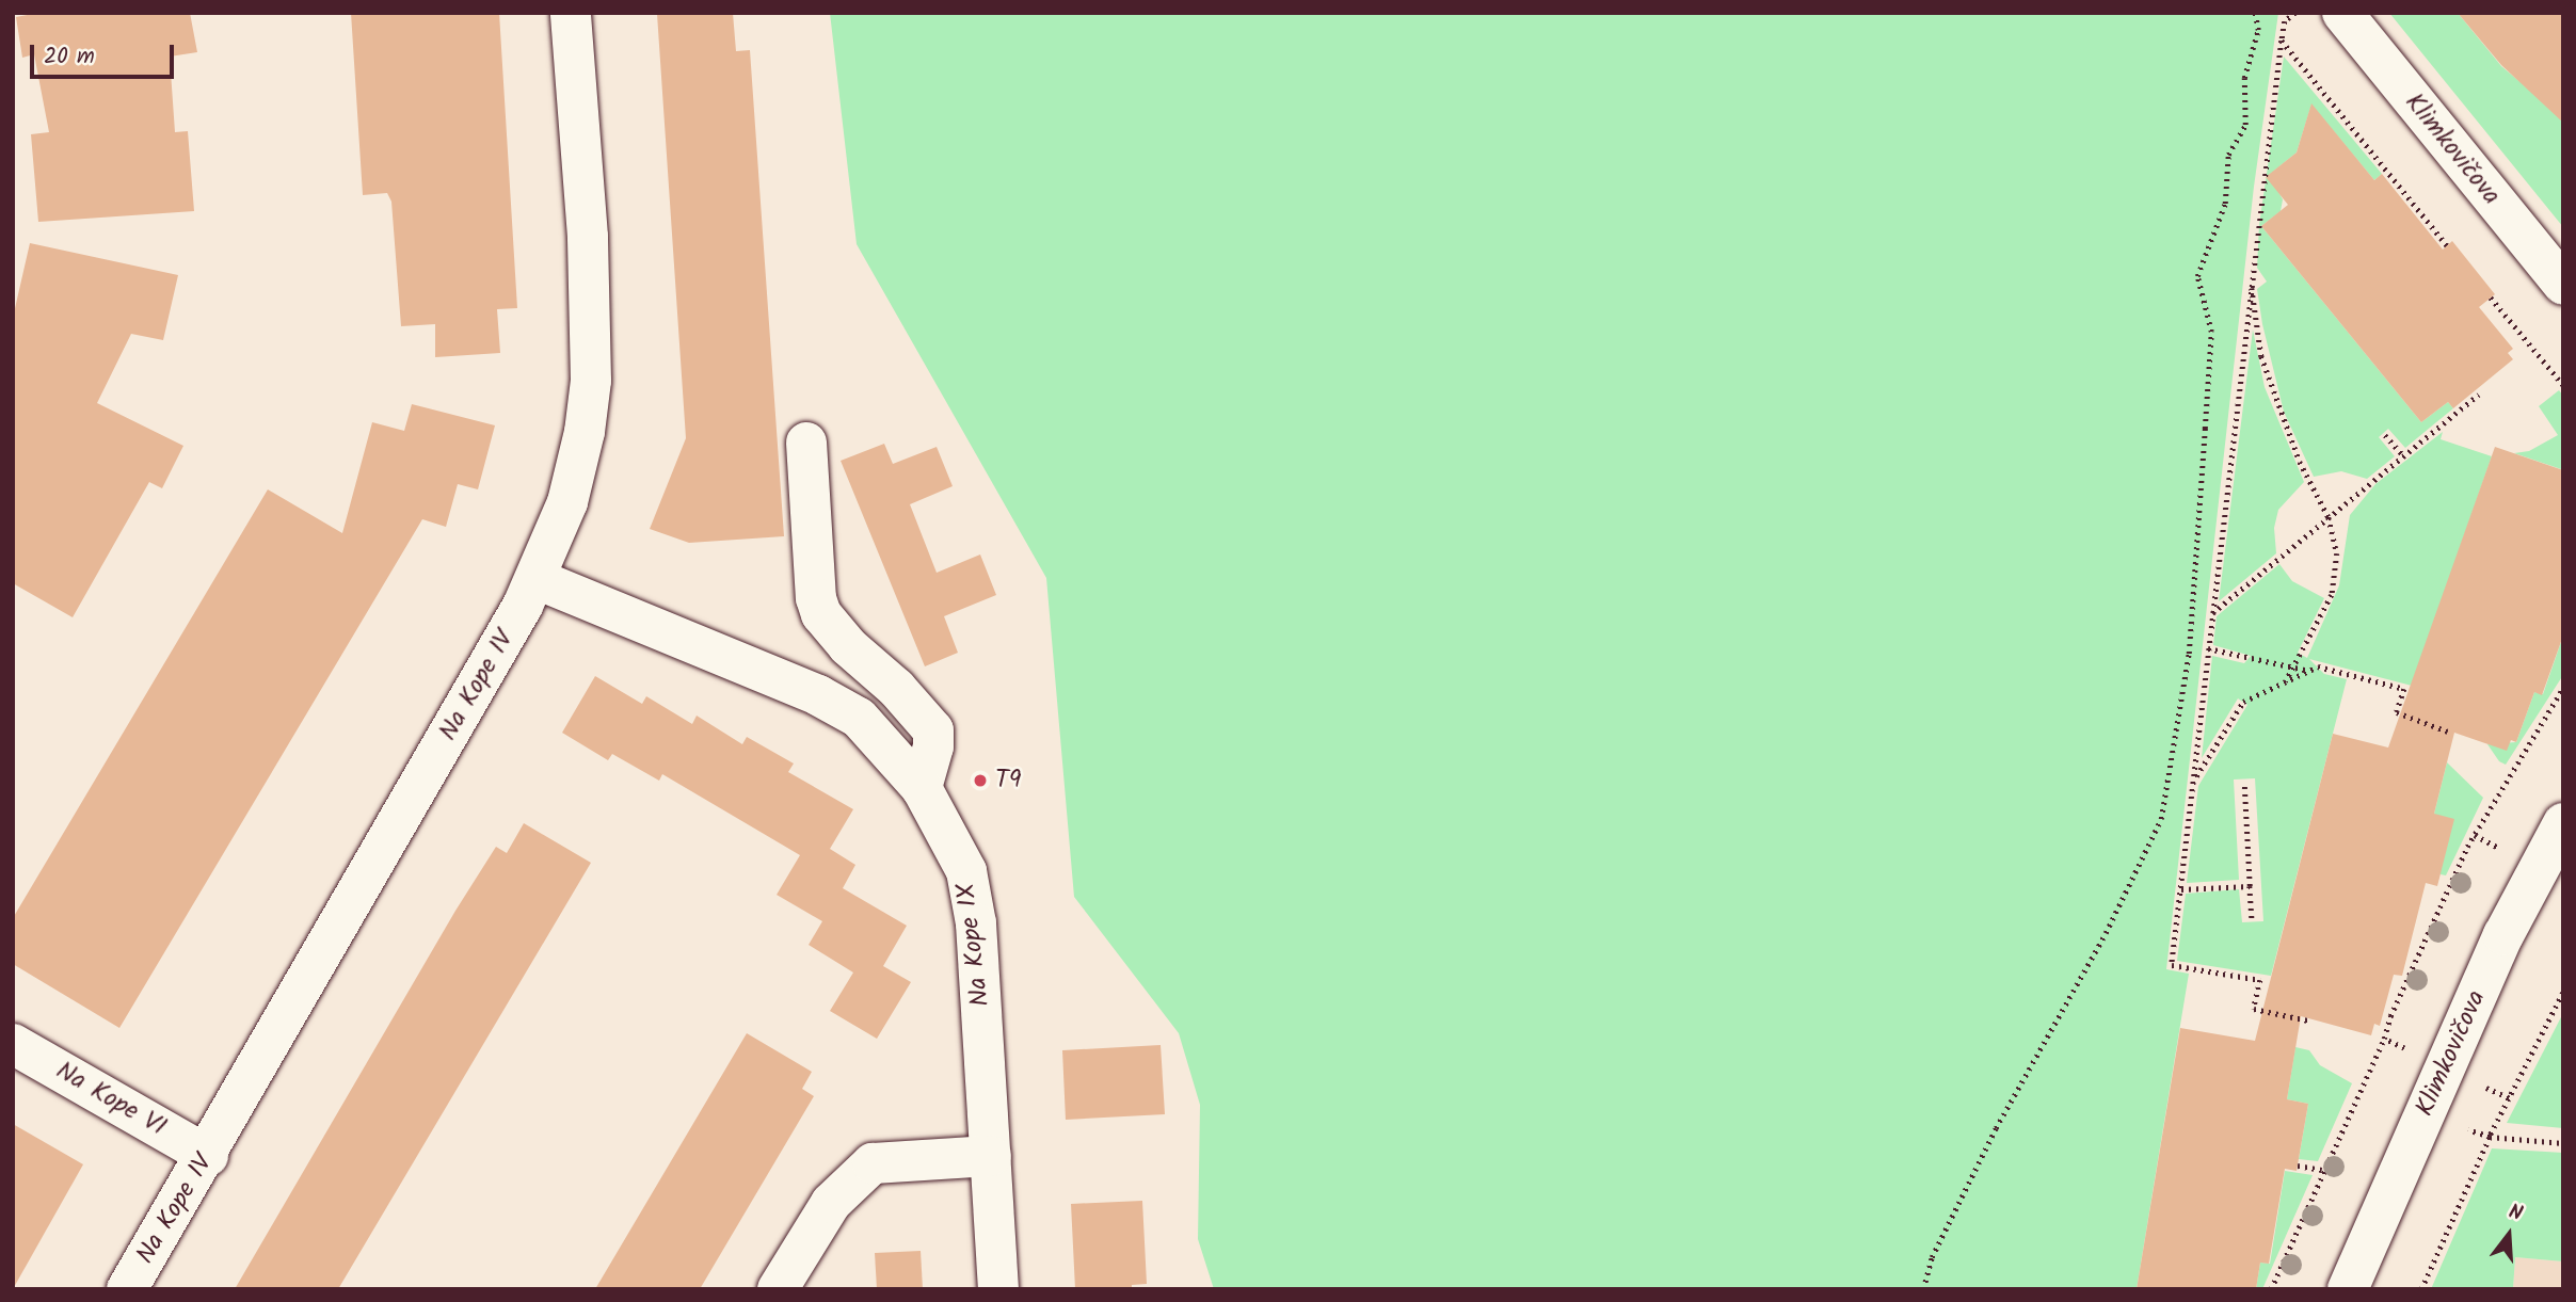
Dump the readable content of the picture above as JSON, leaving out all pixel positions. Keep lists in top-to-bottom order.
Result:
{
  "streets": {
    "street": [
      "Klimkovičova",
      "Na Kope IV",
      "Na Kope IX",
      "Na Kope VI"
    ]
  },
  "crossings": [
    ["Na Kope IV", "Na Kope IX"],
    ["Na Kope IV", "Na Kope VI"]
  ],
  "places": ["T9"],
  "scale_bar": "20 m",
  "north": "top"
}
